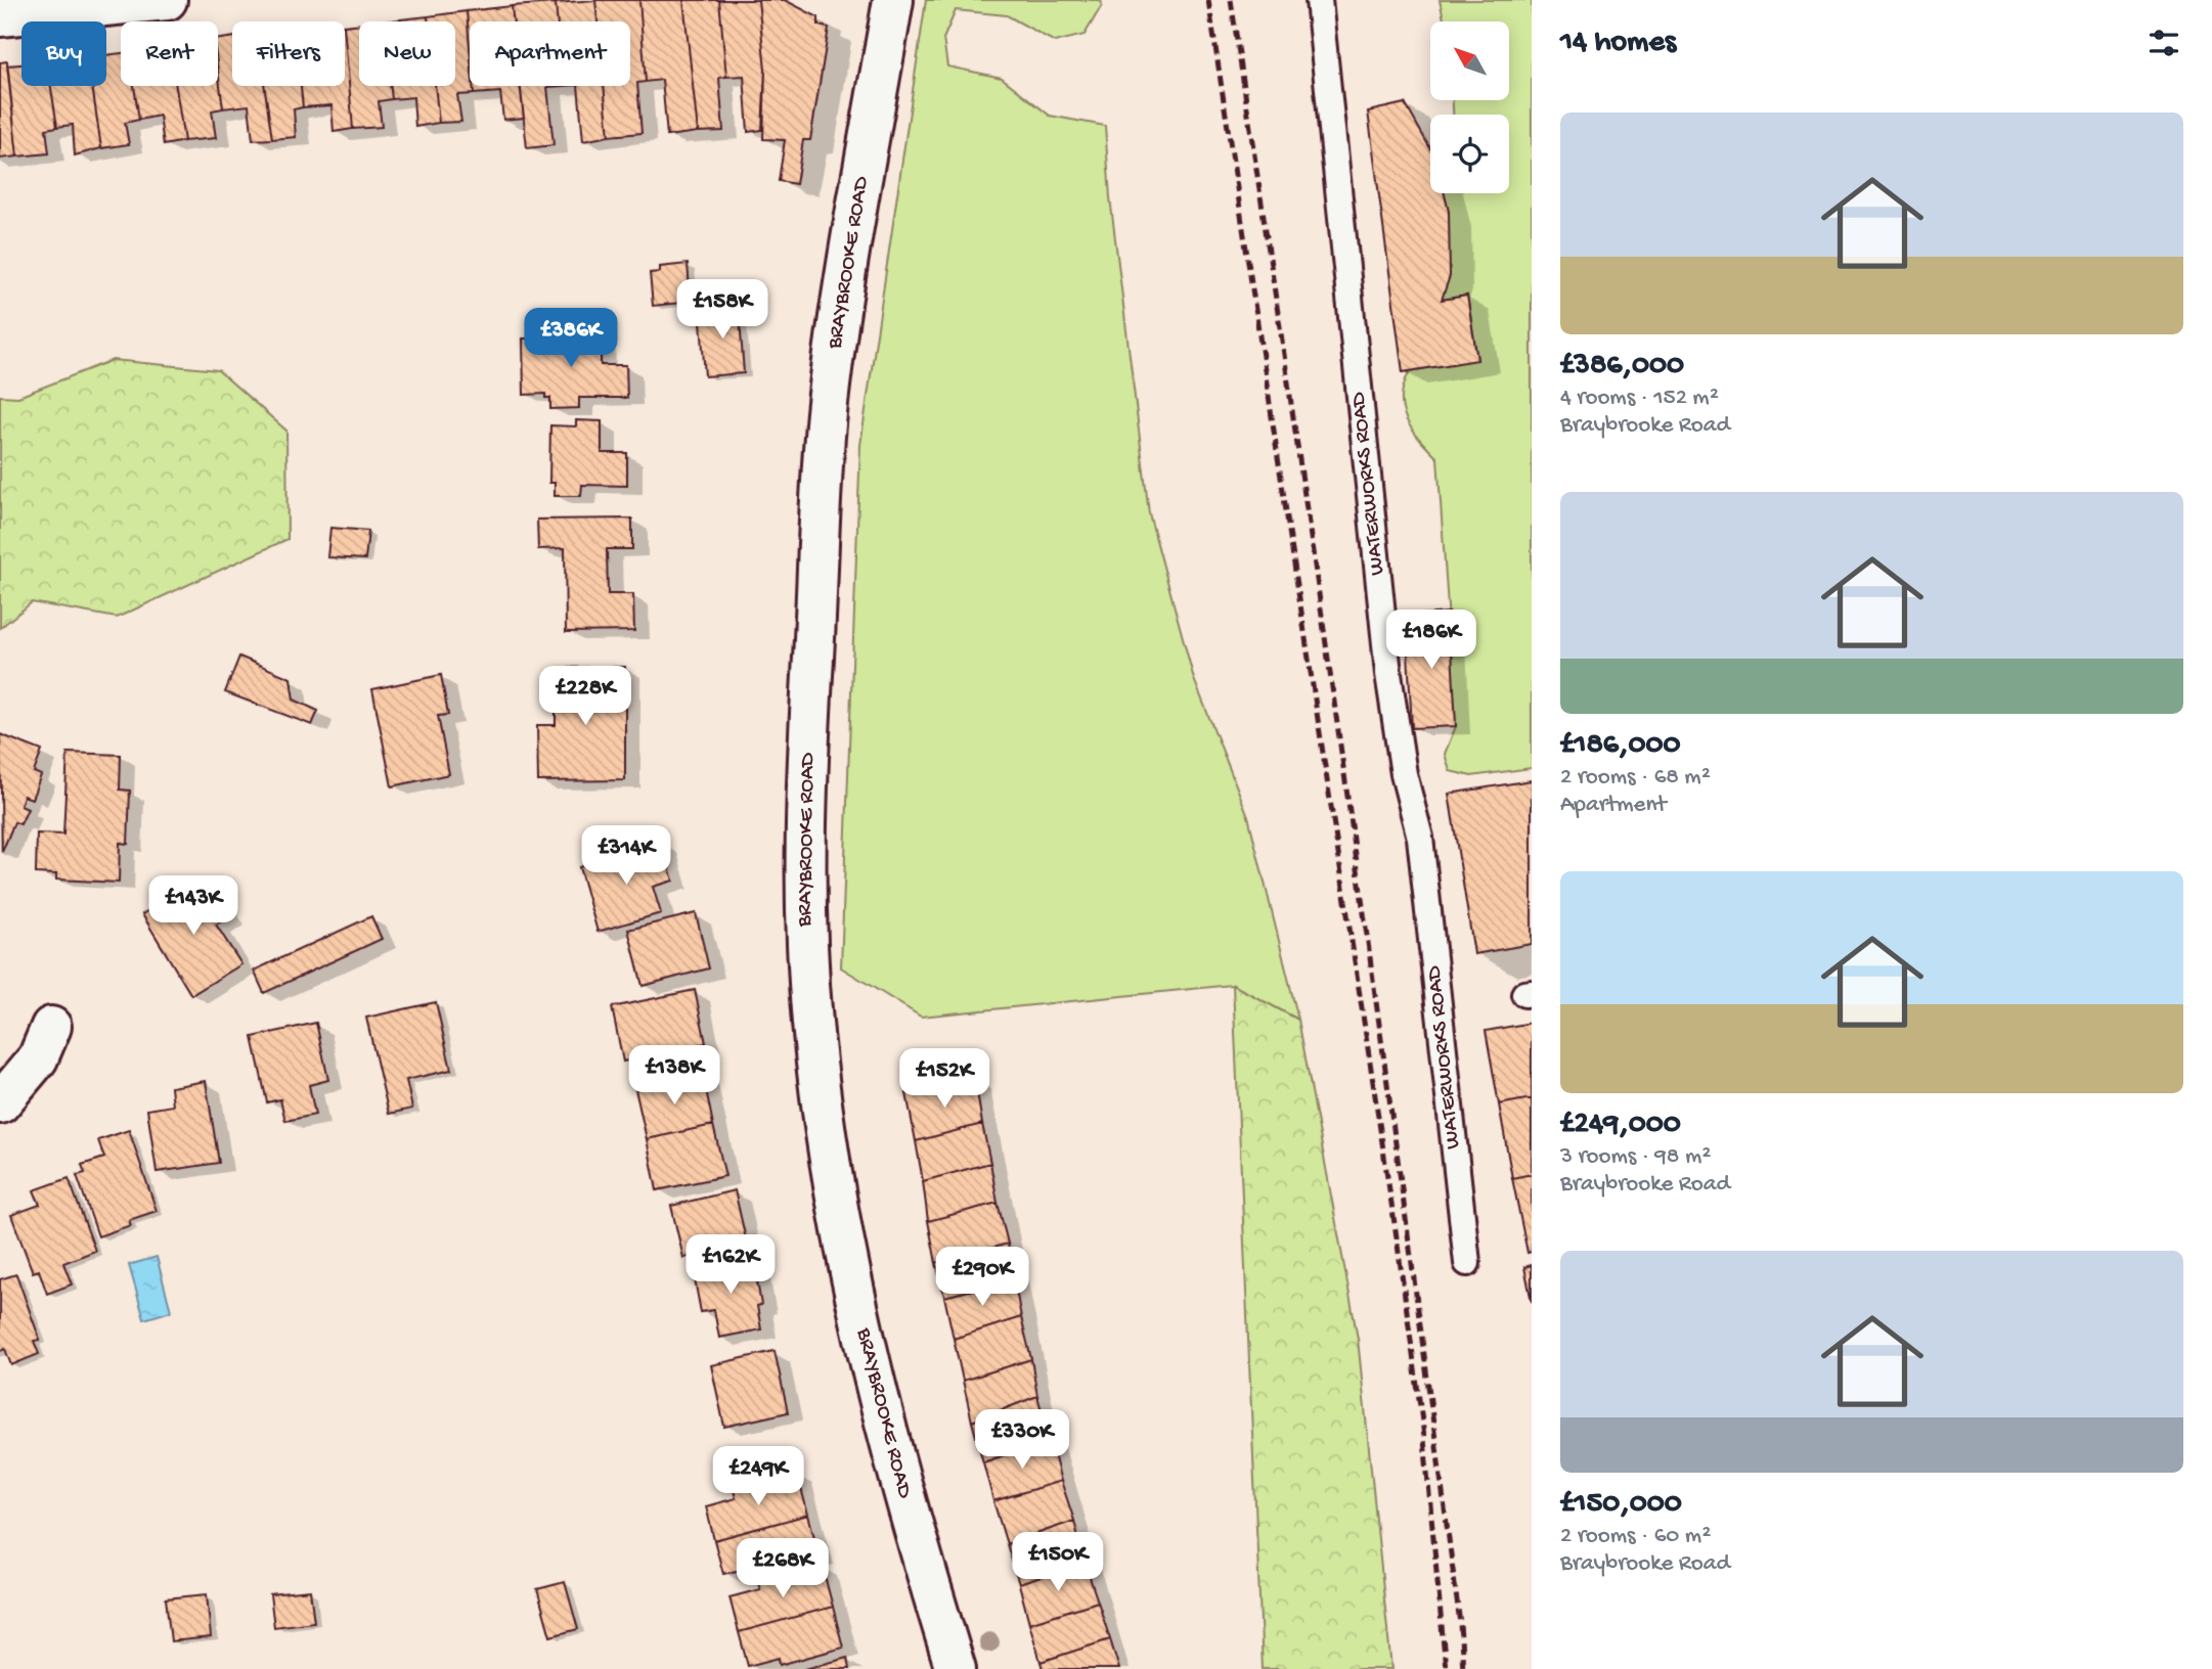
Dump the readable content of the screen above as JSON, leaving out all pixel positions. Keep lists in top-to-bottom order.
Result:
{
  "streets": {
    "street": ["BRAYBROOKE ROAD"],
    "lane": ["WATERWORKS ROAD"]
  },
  "north": "top left",
  "page": {
    "heading": "14 homes",
    "chip": [
      "Buy",
      "Rent",
      "Filters",
      "New",
      "Apartment"
    ],
    "list": [
      {
        "name": "£386,000",
        "note": "4 rooms · 152 m² · Braybrooke Road"
      },
      {
        "name": "£186,000",
        "note": "2 rooms · 68 m² · Apartment"
      },
      {
        "name": "£249,000",
        "note": "3 rooms · 98 m² · Braybrooke Road"
      },
      {
        "name": "£150,000",
        "note": "2 rooms · 60 m² · Braybrooke Road"
      }
    ],
    "price": [
      "£158K",
      "£386K",
      "£186K",
      "£228K",
      "£314K",
      "£143K",
      "£138K",
      "£152K",
      "£162K",
      "£290K",
      "£330K",
      "£249K",
      "£150K",
      "£268K"
    ]
  }
}
